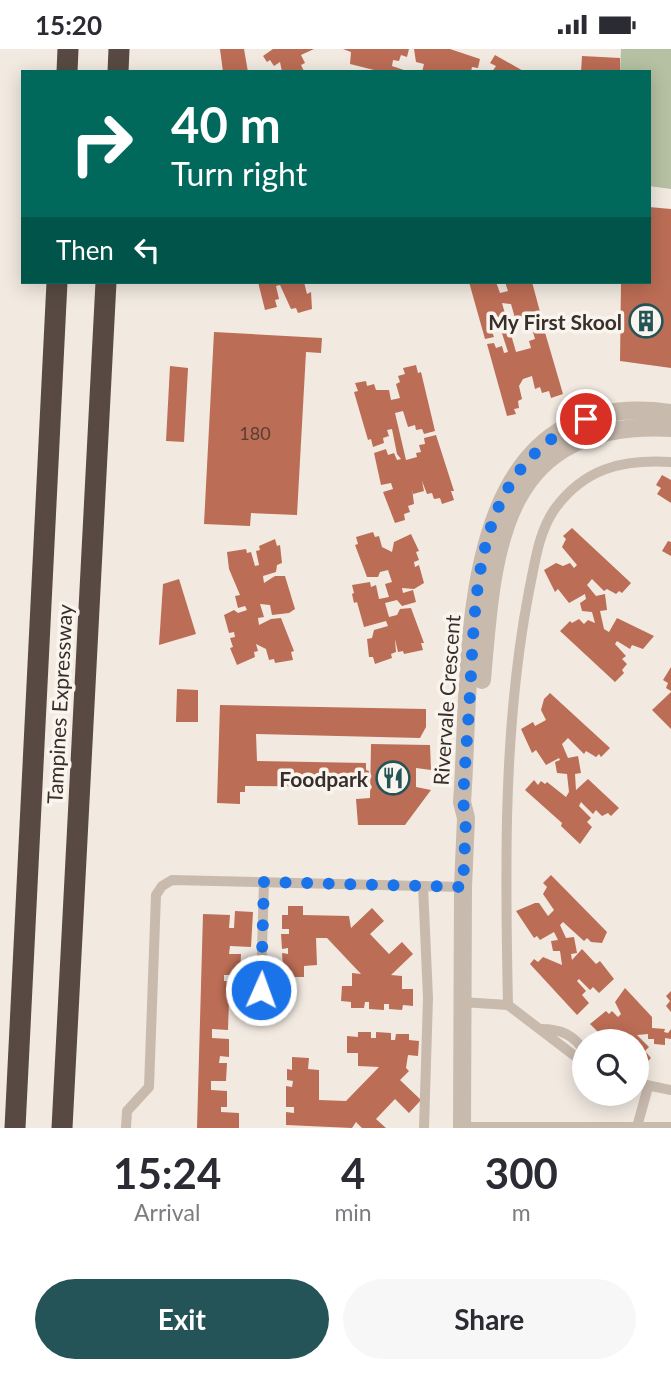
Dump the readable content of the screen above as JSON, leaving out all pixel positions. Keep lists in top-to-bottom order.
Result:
{
  "streets": {
    "highway": ["Tampines Expressway"],
    "street": ["Rivervale Crescent"]
  },
  "places": {
    "building": ["My First Skool"],
    "restaurant": ["Foodpark"]
  },
  "house_numbers": ["180"],
  "page": {
    "status": "15:20",
    "turn": ["40 m", "Turn right"],
    "then": "Then",
    "eta": [
      "15:24",
      "Arrival",
      "4",
      "min",
      "300",
      "m"
    ],
    "buttons": ["Exit", "Share"]
  }
}
